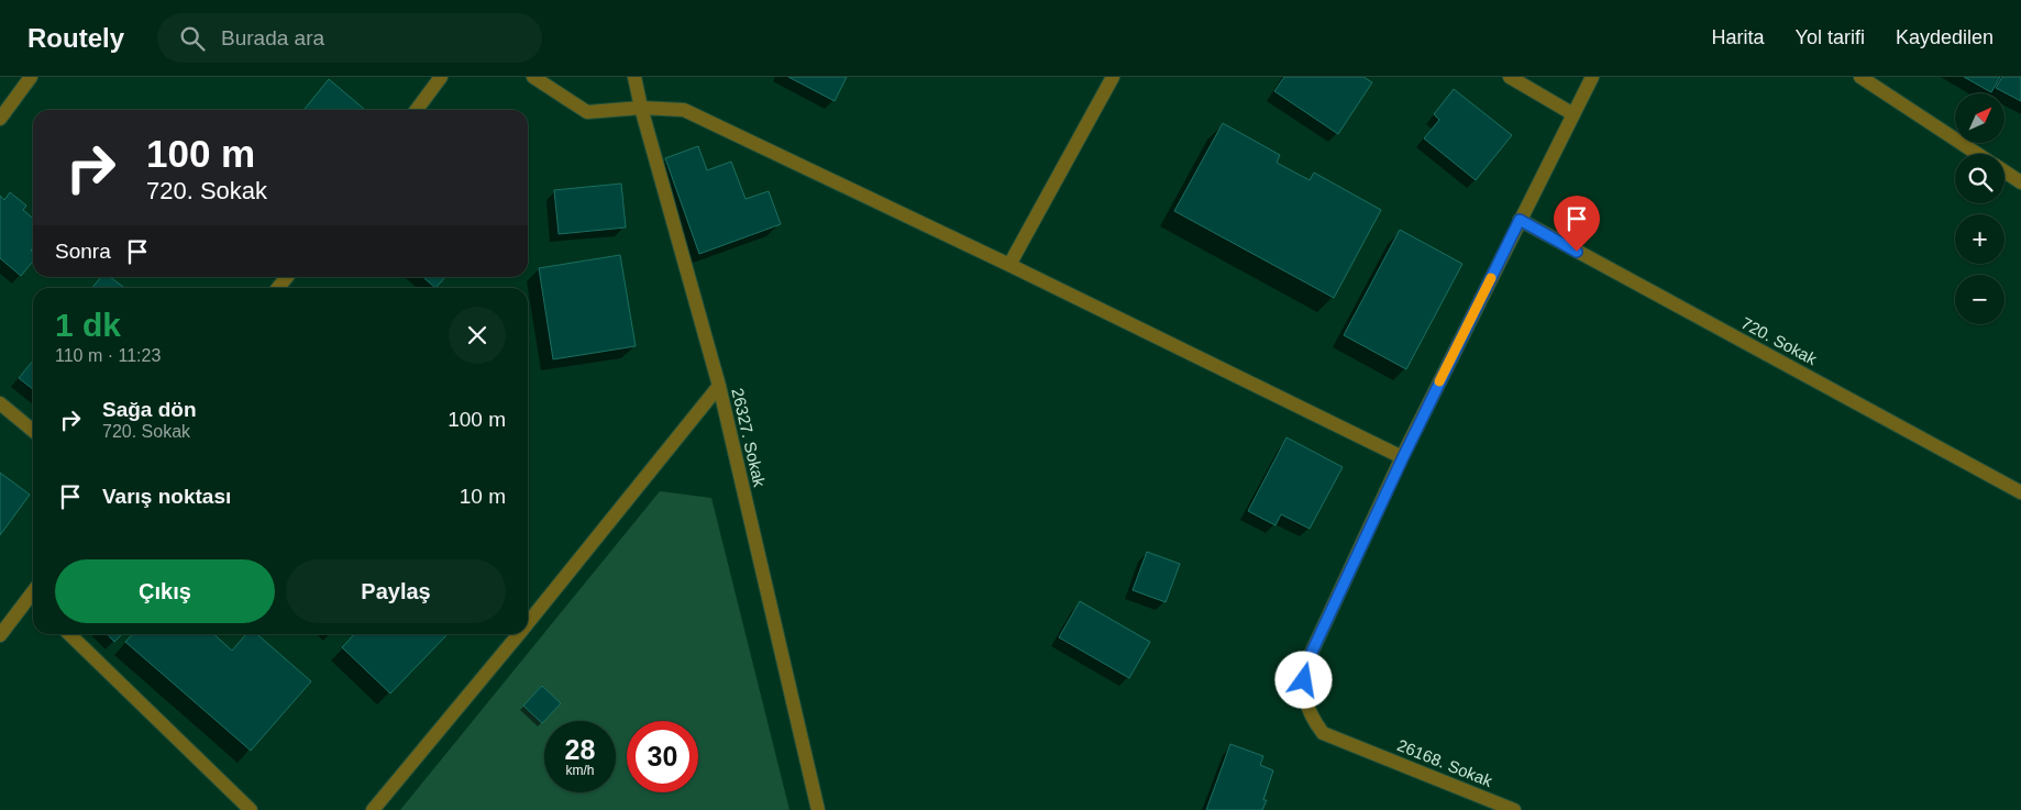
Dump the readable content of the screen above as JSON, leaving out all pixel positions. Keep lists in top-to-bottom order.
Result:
{
  "streets": {
    "street": ["720. Sokak", "26327. Sokak", "26168. Sokak"]
  },
  "crossings": [
    ["720. Sokak", "26168. Sokak"]
  ],
  "north": "top right",
  "page": {
    "header": "Routely",
    "search": "Burada ara",
    "nav": ["Harita", "Yol tarifi", "Kaydedilen"],
    "map_buttons": ["+", "−"],
    "turn": ["100 m", "720. Sokak"],
    "then": "Sonra",
    "heading": ["1 dk", "110 m · 11:23"],
    "list": [
      {
        "name": "Sağa dön",
        "note": "720. Sokak",
        "value": "100 m"
      },
      {
        "name": "Varış noktası",
        "value": "10 m"
      }
    ],
    "buttons": ["Çıkış", "Paylaş"],
    "speed": "28 km/h",
    "limit": "30"
  }
}
